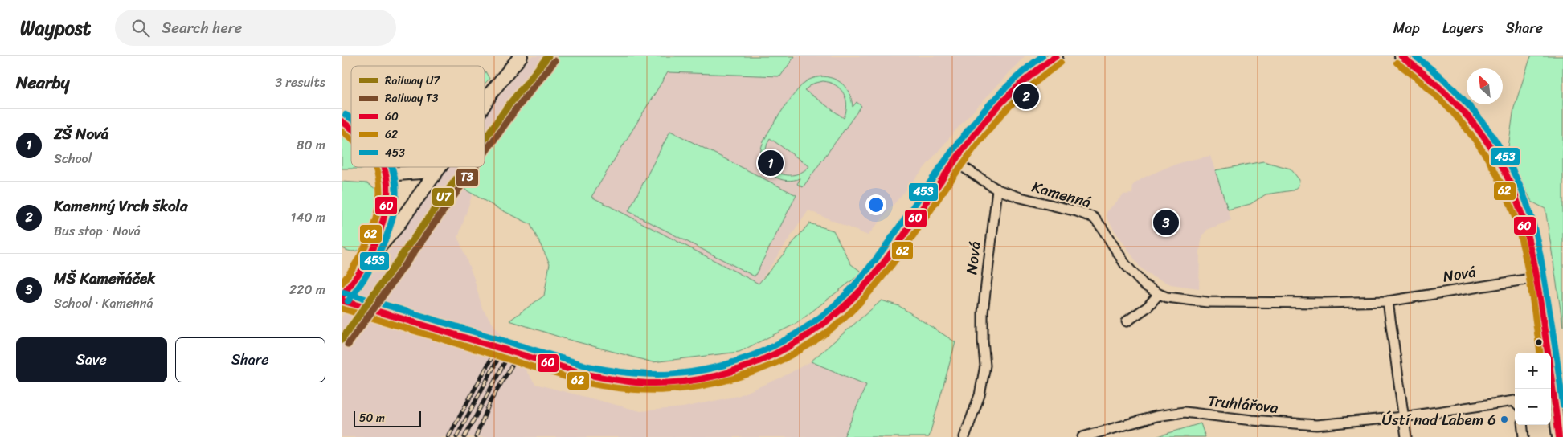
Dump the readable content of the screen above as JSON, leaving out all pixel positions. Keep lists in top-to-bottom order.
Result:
{
  "streets": {
    "street": ["Kamenná", "Nová", "Truhlářova"]
  },
  "crossings": [
    ["Kamenná", "Nová"]
  ],
  "places": ["Ústí nad Labem 6"],
  "lines": [
    "rail line U7",
    "transit line 60",
    "transit line 453",
    "rail line T3",
    "transit line 62"
  ],
  "legend": [
    "Railway U7",
    "Railway T3",
    "60",
    "62",
    "453"
  ],
  "scale_bar": "50 m",
  "north": "top left",
  "page": {
    "header": "Waypost",
    "search": "Search here",
    "nav": ["Map", "Layers", "Share"],
    "heading": ["Nearby", "3 results"],
    "pins": ["2", "1", "3"],
    "list": [
      {
        "mark": "1",
        "name": "ZŠ Nová",
        "note": "School",
        "value": "80 m"
      },
      {
        "mark": "2",
        "name": "Kamenný Vrch škola",
        "note": "Bus stop · Nová",
        "value": "140 m"
      },
      {
        "mark": "3",
        "name": "MŠ Kameňáček",
        "note": "School · Kamenná",
        "value": "220 m"
      }
    ],
    "buttons": ["Save", "Share"],
    "map_buttons": ["+", "−"],
    "scale": "50 m"
  }
}
